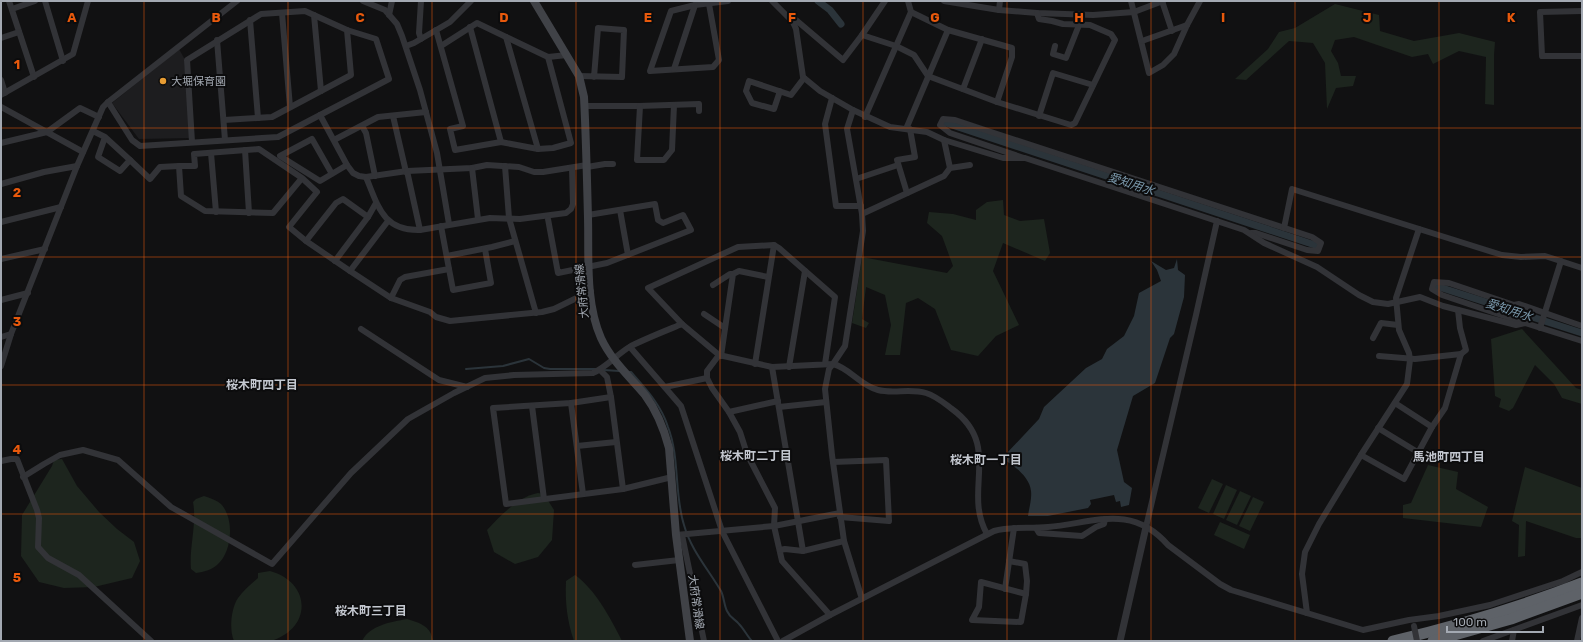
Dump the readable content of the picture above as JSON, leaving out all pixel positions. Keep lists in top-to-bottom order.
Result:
{
  "streets": {
    "main road": ["大府常滑線"]
  },
  "districts": [
    "桜木町四丁目",
    "桜木町二丁目",
    "馬池町四丁目",
    "桜木町一丁目",
    "桜木町三丁目"
  ],
  "water": ["愛知用水"],
  "places": ["大堀保育園"],
  "scale_bar": "100 m",
  "grid": {
    "columns": [
      "A",
      "B",
      "C",
      "D",
      "E",
      "F",
      "G",
      "H",
      "I",
      "J",
      "K"
    ],
    "rows": [
      "1",
      "2",
      "3",
      "4",
      "5"
    ]
  }
}
